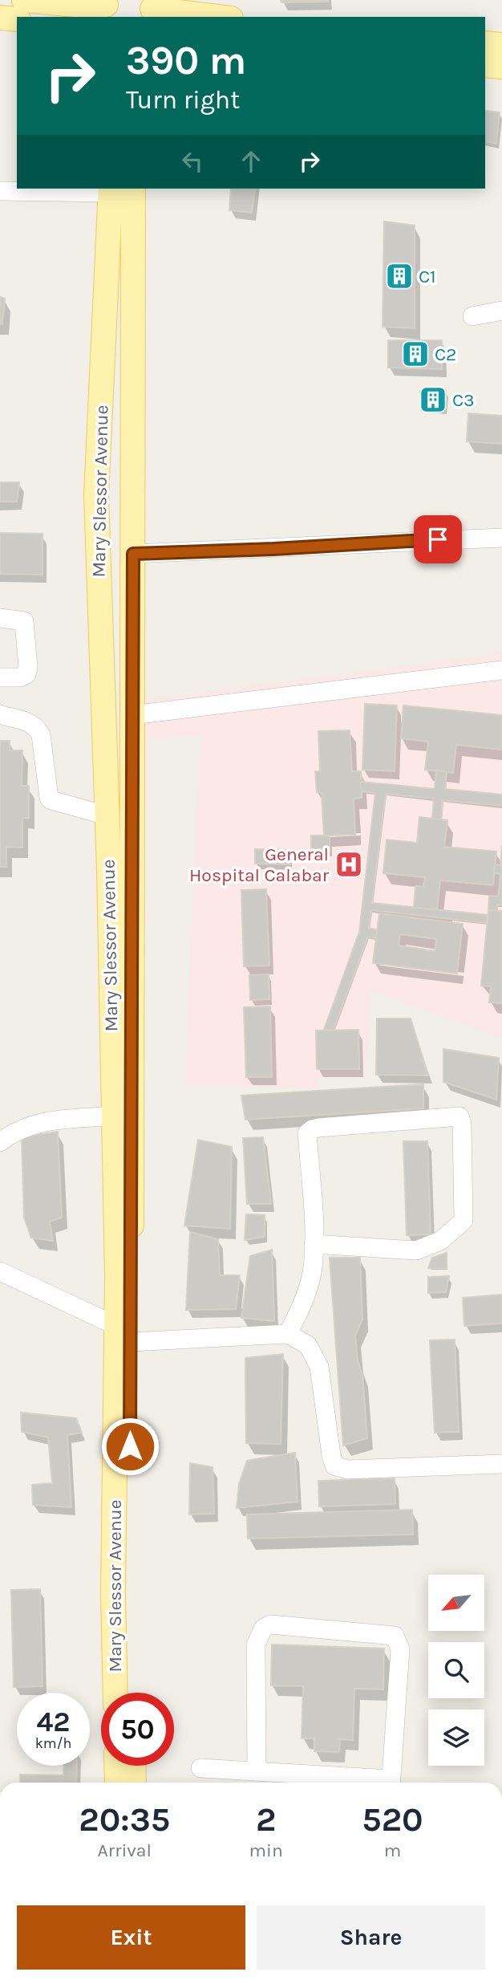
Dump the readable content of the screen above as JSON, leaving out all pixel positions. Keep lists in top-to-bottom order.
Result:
{
  "streets": {
    "main road": ["Mary Slessor Avenue"]
  },
  "places": {
    "building": ["C1", "C2", "C3"],
    "hospital": ["General Hospital Calabar"]
  },
  "north": "bottom left",
  "page": {
    "turn": ["390 m", "Turn right"],
    "speed": "42 km/h",
    "limit": "50",
    "eta": [
      "20:35",
      "Arrival",
      "2",
      "min",
      "520",
      "m"
    ],
    "buttons": ["Exit", "Share"]
  }
}
